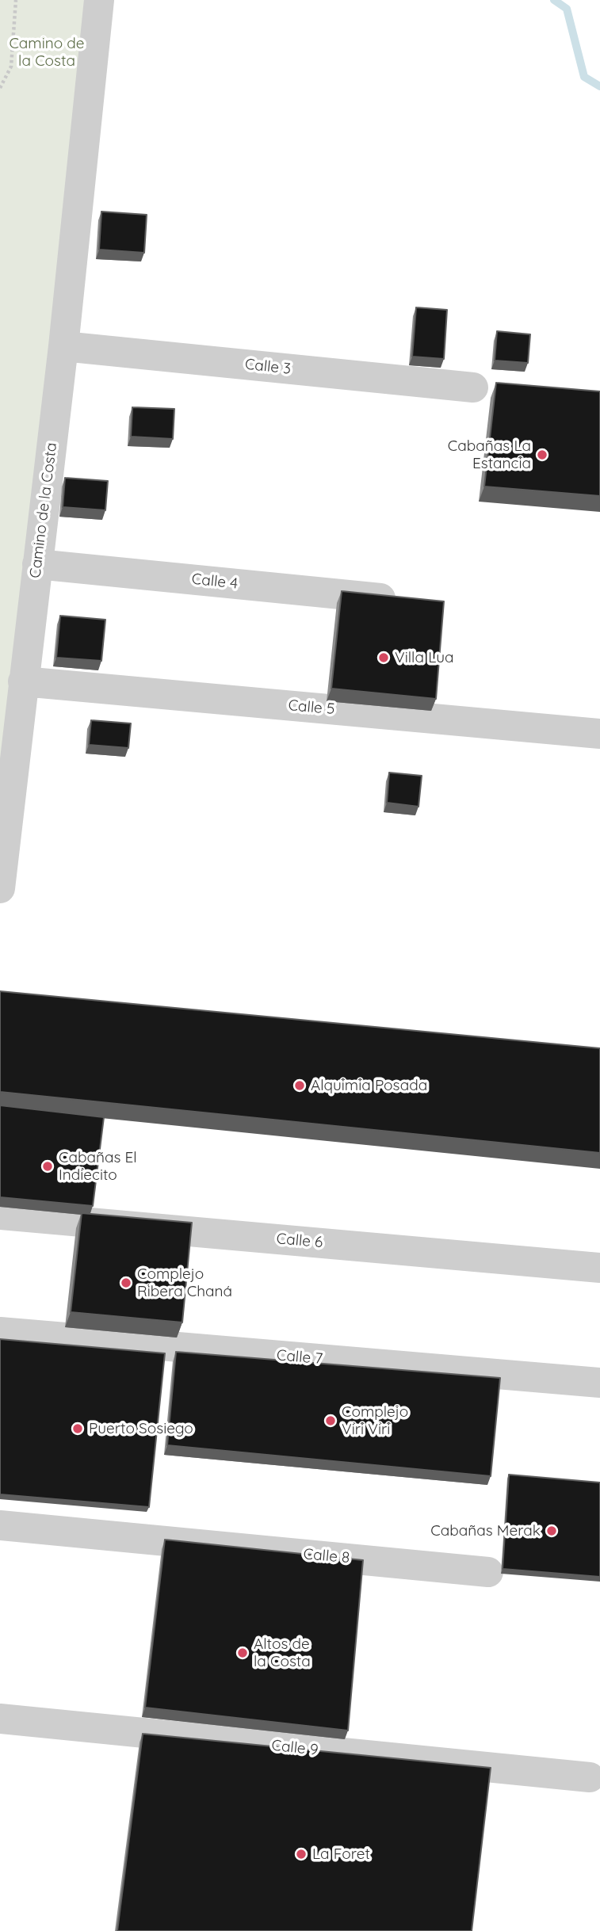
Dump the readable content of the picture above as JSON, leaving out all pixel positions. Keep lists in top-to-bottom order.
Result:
{
  "streets": {
    "street": [
      "Calle 3",
      "Camino de la Costa",
      "Calle 4",
      "Calle 5",
      "Calle 6",
      "Calle 7",
      "Calle 8",
      "Calle 9"
    ]
  },
  "crossings": [
    ["Calle 3", "Camino de la Costa"],
    ["Camino de la Costa", "Calle 4"],
    ["Camino de la Costa", "Calle 5"]
  ],
  "parks": ["Camino de la Costa"],
  "places": [
    "Cabañas La Estancia",
    "Villa Lua",
    "Alquimia Posada",
    "Cabañas El Indiecito",
    "Complejo Ribera Chaná",
    "Complejo Viri Viri",
    "Puerto Sosiego",
    "Cabañas Merak",
    "Altos de la Costa",
    "La Foret"
  ]
}
